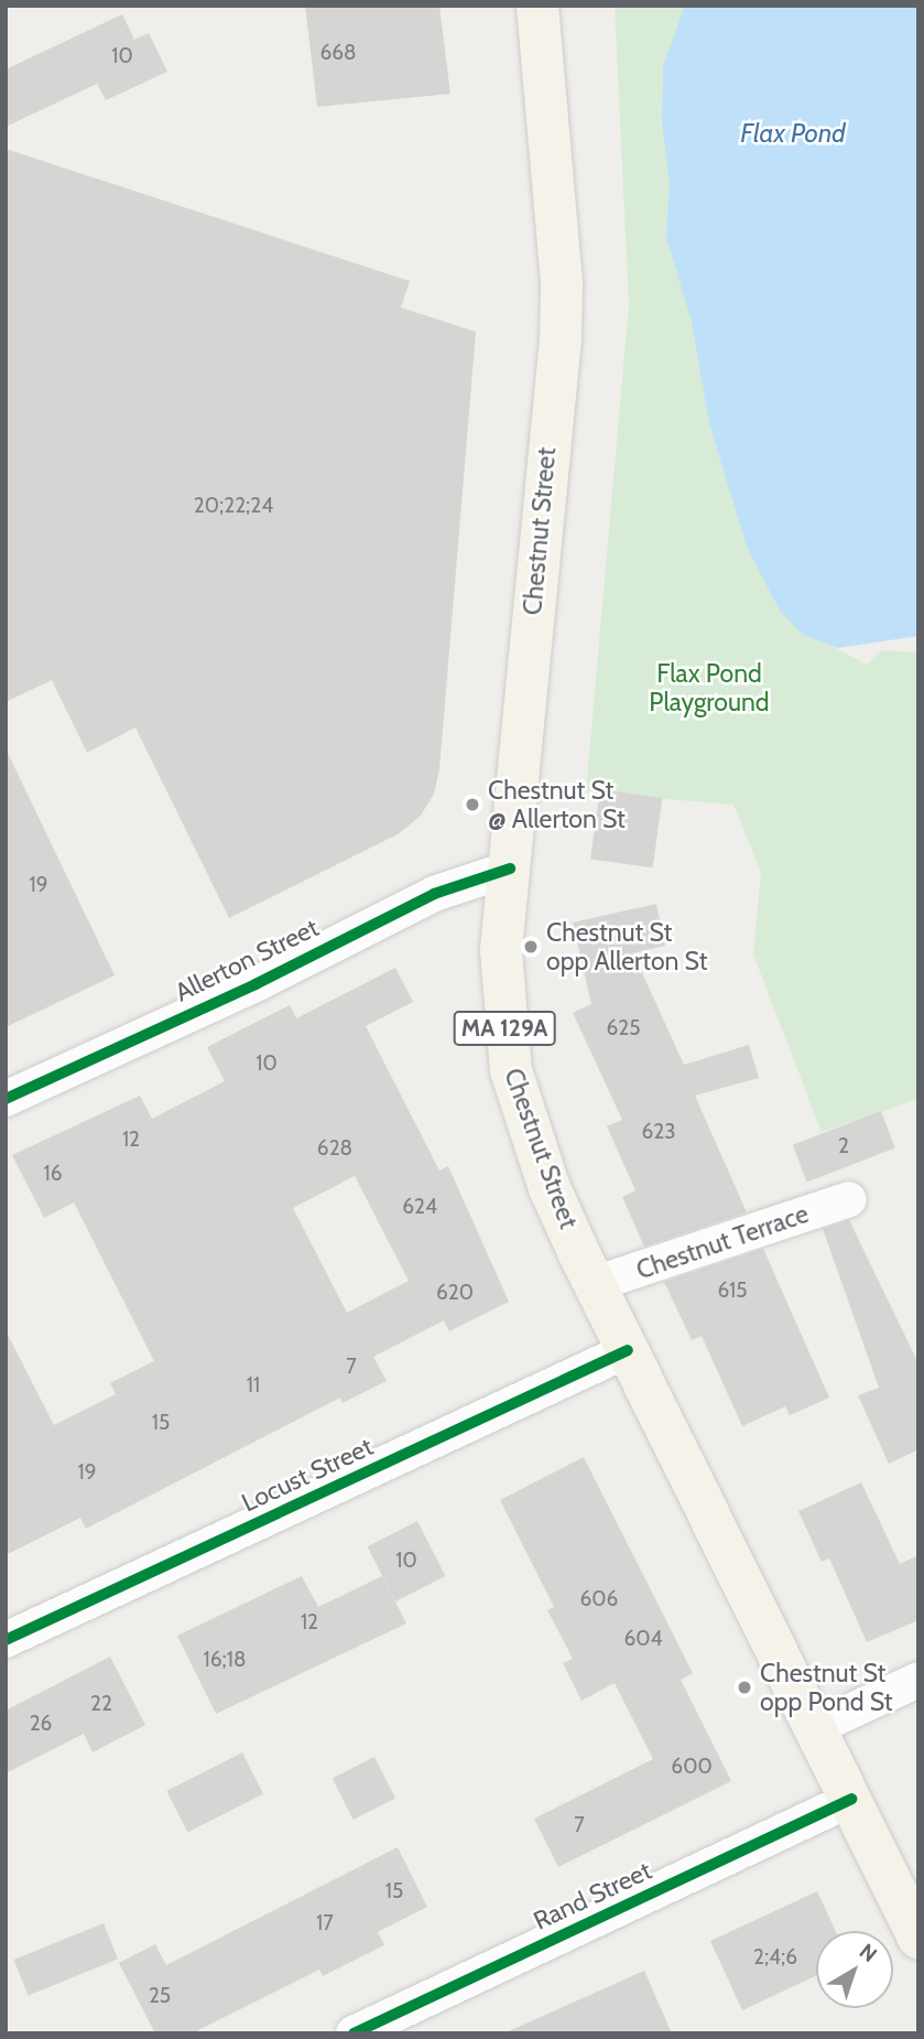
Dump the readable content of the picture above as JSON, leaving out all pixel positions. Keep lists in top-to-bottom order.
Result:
{
  "streets": {
    "main road": ["Chestnut Street", "MA 129A"],
    "street": [
      "Allerton Street",
      "Chestnut Terrace",
      "Locust Street",
      "Rand Street"
    ]
  },
  "crossings": [
    ["Chestnut Street", "Allerton Street"],
    ["Chestnut Street", "Chestnut Terrace"],
    ["Chestnut Street", "Locust Street"],
    ["Chestnut Street", "Rand Street"]
  ],
  "water": ["Flax Pond"],
  "parks": ["Flax Pond Playground"],
  "places": ["Chestnut St @ Allerton St", "Chestnut St opp Allerton St", "Chestnut St opp Pond St"],
  "house_numbers": [
    "668",
    "10",
    "20;22;24",
    "19",
    "625",
    "10",
    "623",
    "12",
    "2",
    "628",
    "16",
    "624",
    "615",
    "620",
    "7",
    "11",
    "15",
    "19",
    "10",
    "606",
    "12",
    "604",
    "16;18",
    "22",
    "26",
    "600",
    "7",
    "15",
    "17",
    "2;4;6",
    "25"
  ],
  "north": "top right"
}
